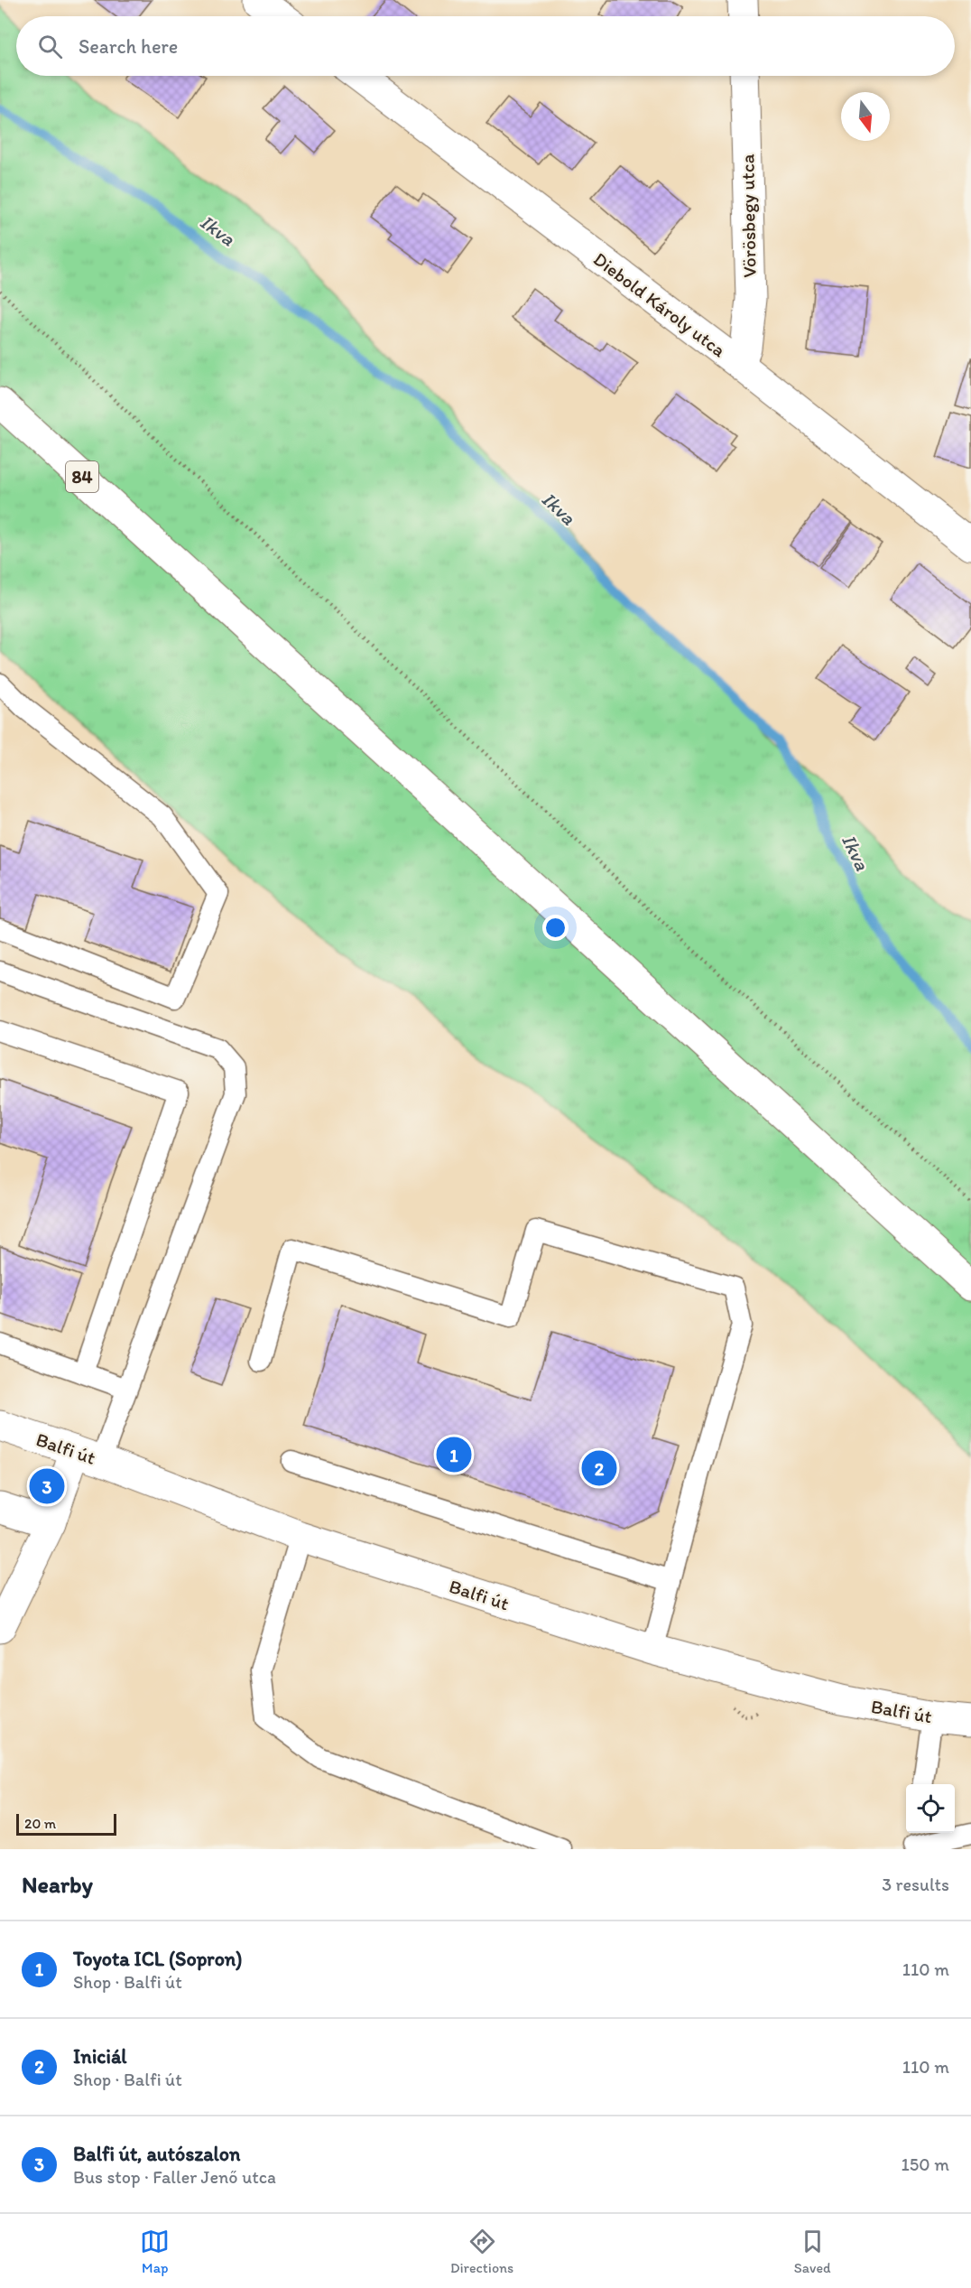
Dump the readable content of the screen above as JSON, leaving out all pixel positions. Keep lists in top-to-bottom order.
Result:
{
  "streets": {
    "main road": [
      "Vörösbegy utca",
      "Diebold Károly utca",
      "84",
      "Balfi út"
    ]
  },
  "crossings": [
    ["Vörösbegy utca", "Diebold Károly utca"]
  ],
  "water": ["Ikva"],
  "scale_bar": "20 m",
  "north": "bottom",
  "page": {
    "search": "Search here",
    "pins": ["1", "2", "3"],
    "scale": "20 m",
    "heading": ["Nearby", "3 results"],
    "list": [
      {
        "mark": "1",
        "name": "Toyota ICL (Sopron)",
        "note": "Shop · Balfi út",
        "value": "110 m"
      },
      {
        "mark": "2",
        "name": "Iniciál",
        "note": "Shop · Balfi út",
        "value": "110 m"
      },
      {
        "mark": "3",
        "name": "Balfi út, autószalon",
        "note": "Bus stop · Faller Jenő utca",
        "value": "150 m"
      }
    ],
    "nav": ["Map", "Directions", "Saved"]
  }
}
